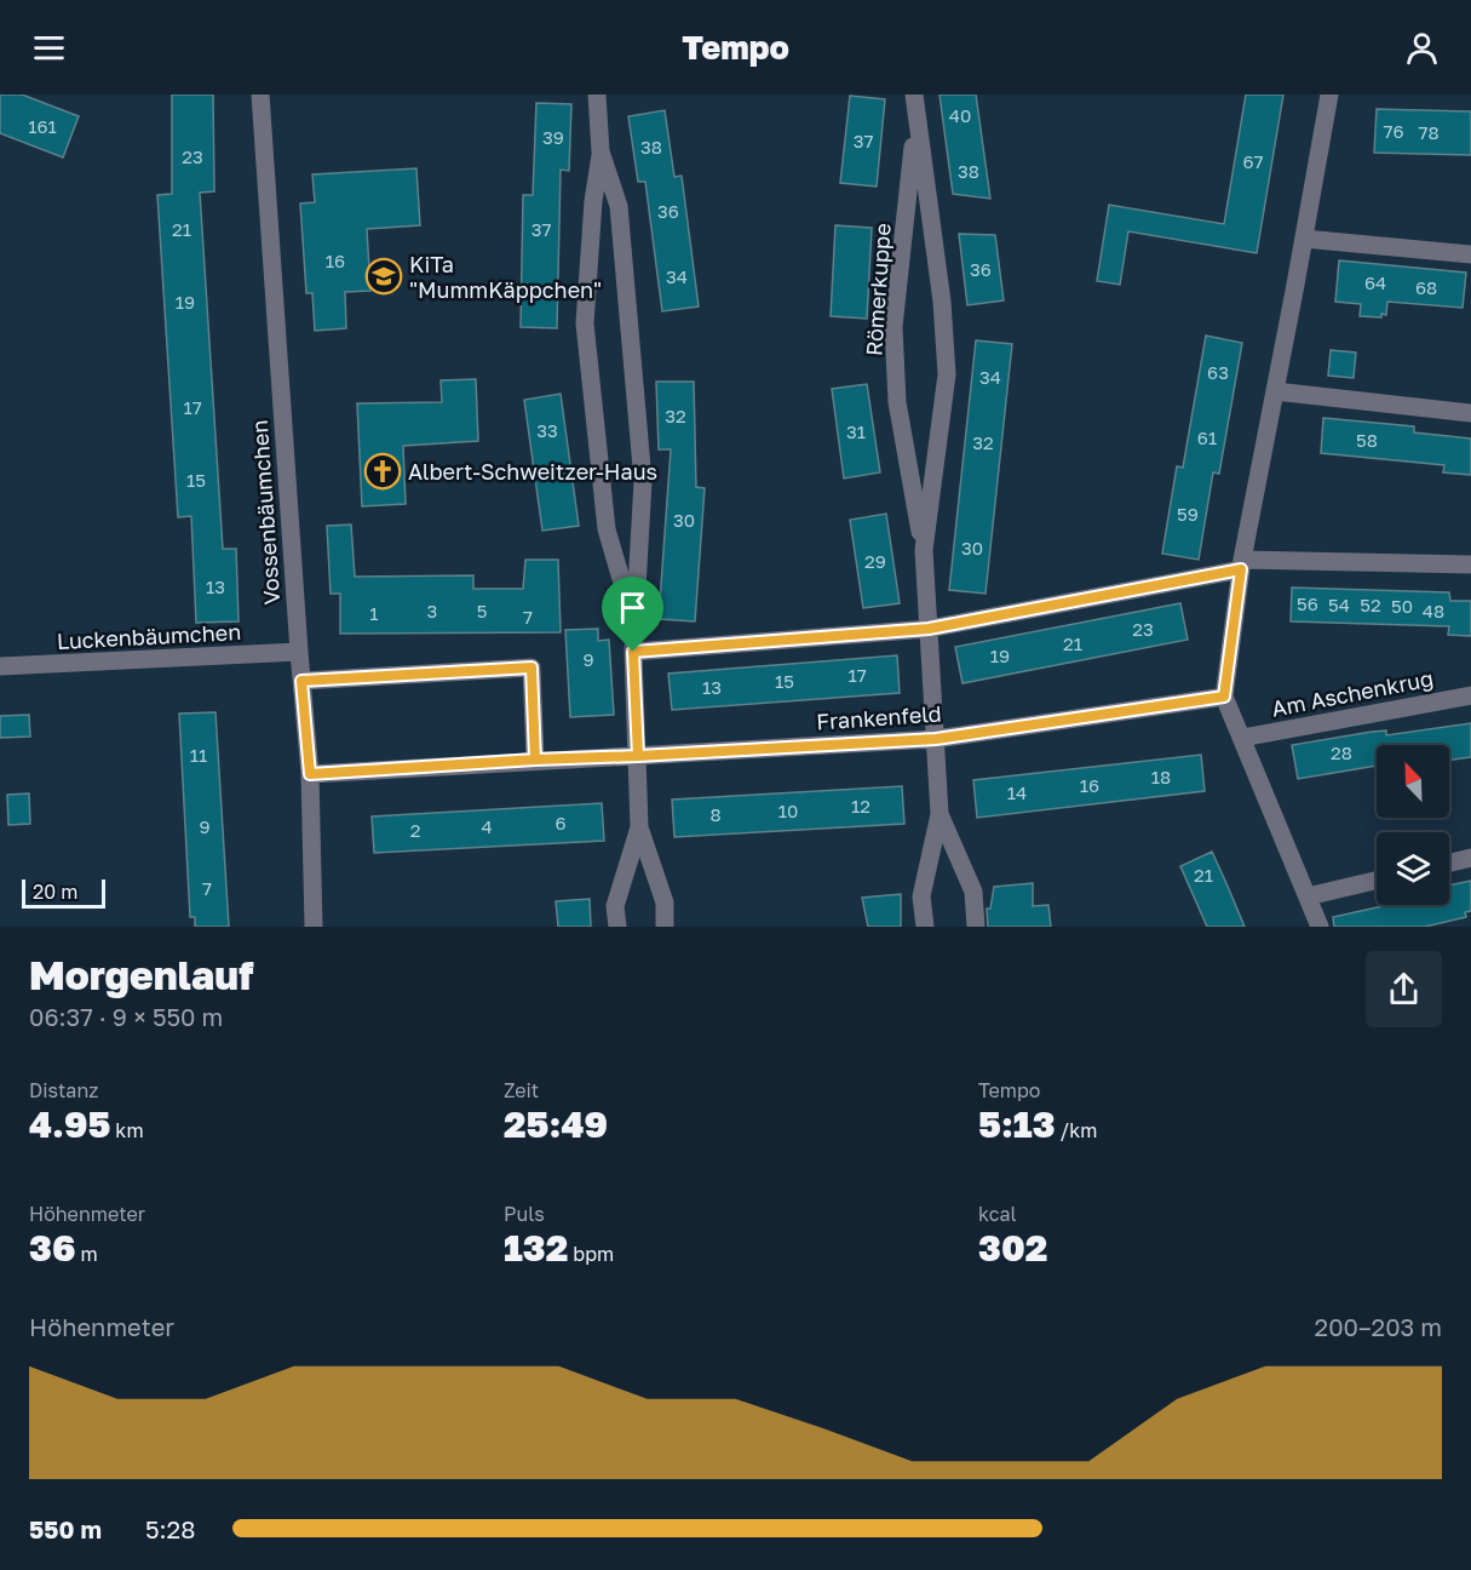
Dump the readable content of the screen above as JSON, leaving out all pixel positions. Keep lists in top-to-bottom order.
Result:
{
  "streets": {
    "street": [
      "Römerkuppe",
      "Vossenbäumchen",
      "Luckenbäumchen",
      "Am Aschenkrug",
      "Frankenfeld"
    ]
  },
  "crossings": [
    ["Römerkuppe", "Frankenfeld"],
    ["Vossenbäumchen", "Luckenbäumchen"],
    ["Vossenbäumchen", "Frankenfeld"]
  ],
  "places": {
    "school or university": ["KiTa \"MummKäppchen\""],
    "church": ["Albert-Schweitzer-Haus"]
  },
  "house_numbers": [
    "40",
    "161",
    "76",
    "78",
    "39",
    "37",
    "38",
    "23",
    "67",
    "38",
    "36",
    "21",
    "37",
    "16",
    "36",
    "34",
    "64",
    "68",
    "19",
    "63",
    "34",
    "17",
    "32",
    "33",
    "31",
    "61",
    "58",
    "32",
    "15",
    "59",
    "30",
    "30",
    "29",
    "13",
    "56",
    "54",
    "52",
    "50",
    "3",
    "5",
    "48",
    "1",
    "7",
    "23",
    "21",
    "19",
    "9",
    "17",
    "15",
    "13",
    "28",
    "11",
    "18",
    "16",
    "14",
    "12",
    "10",
    "8",
    "6",
    "9",
    "4",
    "2",
    "21",
    "7"
  ],
  "scale_bar": "20 m",
  "north": "top left",
  "page": {
    "header": "Tempo",
    "scale": "20 m",
    "heading": ["Morgenlauf", "06:37 · 9 × 550 m"],
    "stats": [
      ["Distanz", "4.95 km"],
      ["Zeit", "25:49"],
      ["Tempo", "5:13 /km"],
      ["Höhenmeter", "36 m"],
      ["Puls", "132 bpm"],
      ["kcal", "302"]
    ],
    "chart": ["Höhenmeter", "200–203 m"],
    "list": [
      {
        "name": "550 m",
        "note": "5:28"
      }
    ]
  }
}
